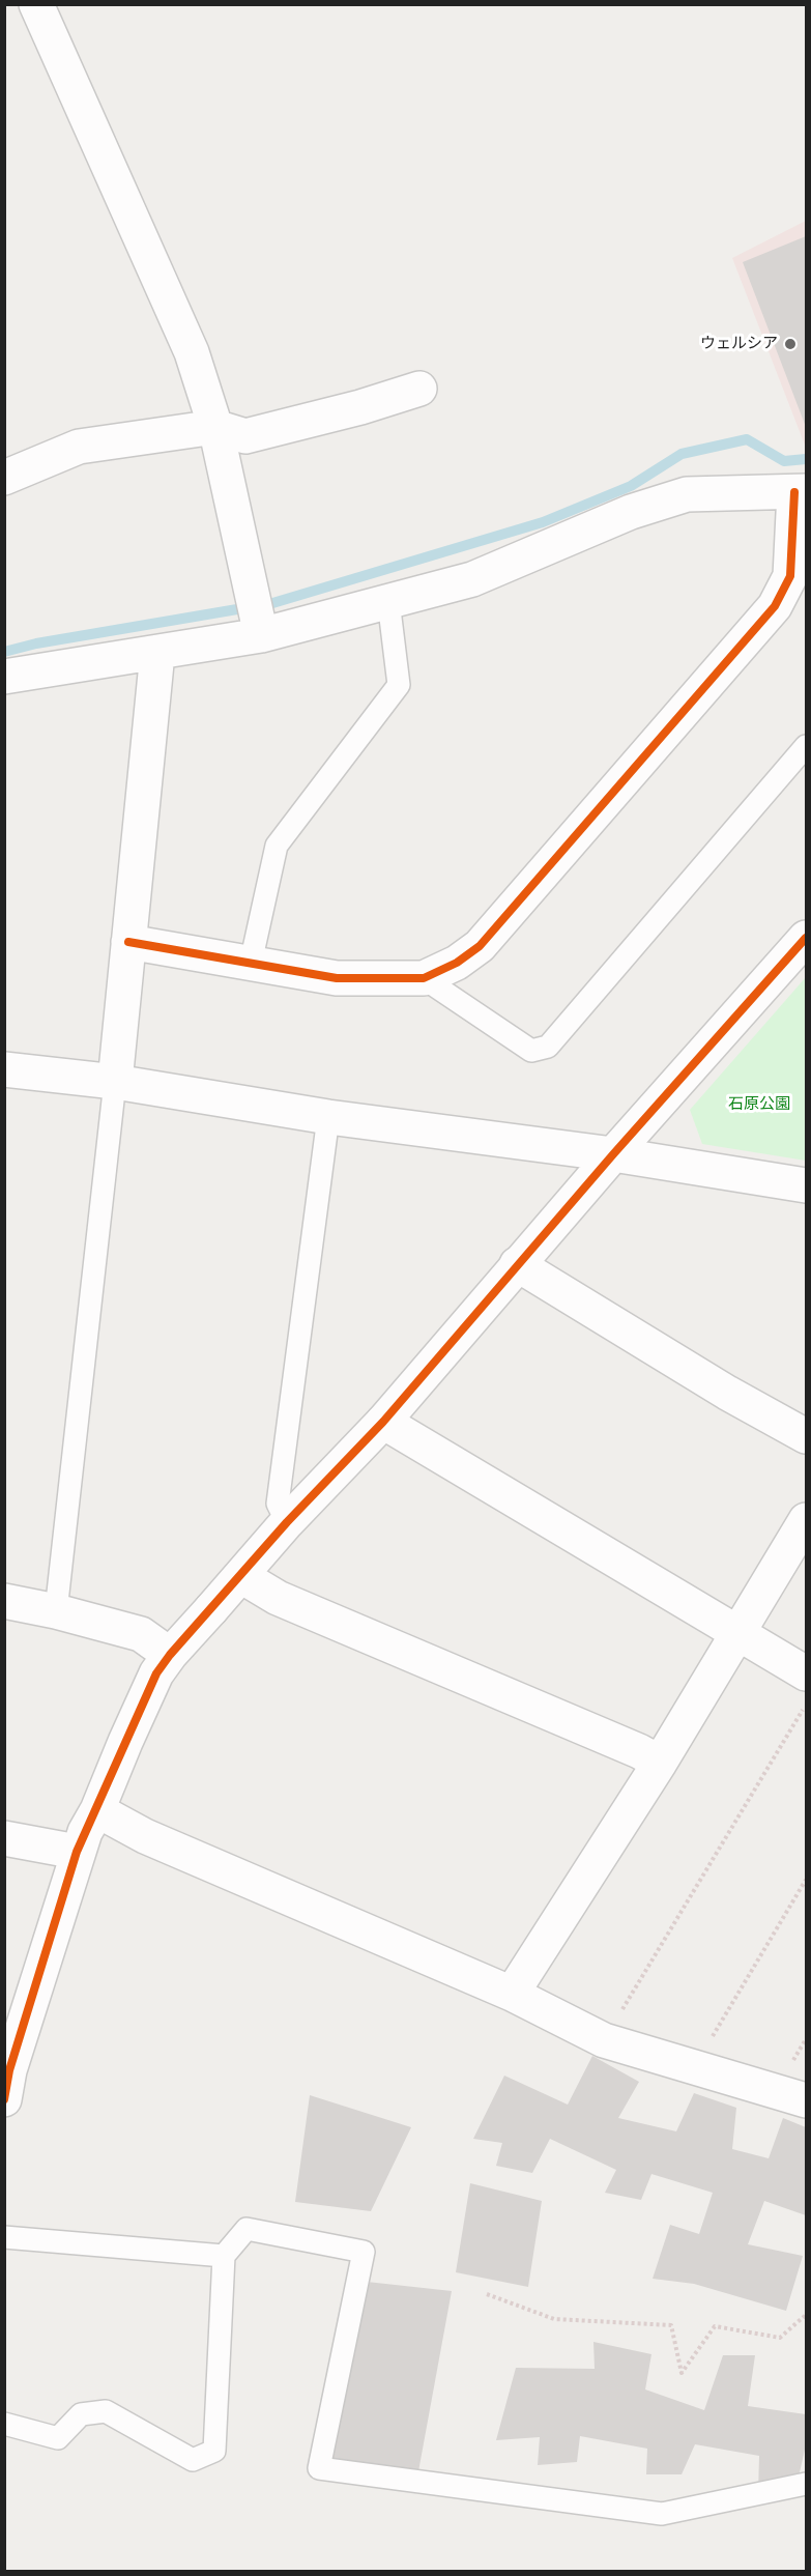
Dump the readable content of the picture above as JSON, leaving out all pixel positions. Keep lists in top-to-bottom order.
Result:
{
  "parks": ["石原公園"],
  "places": ["ウェルシア"]
}
